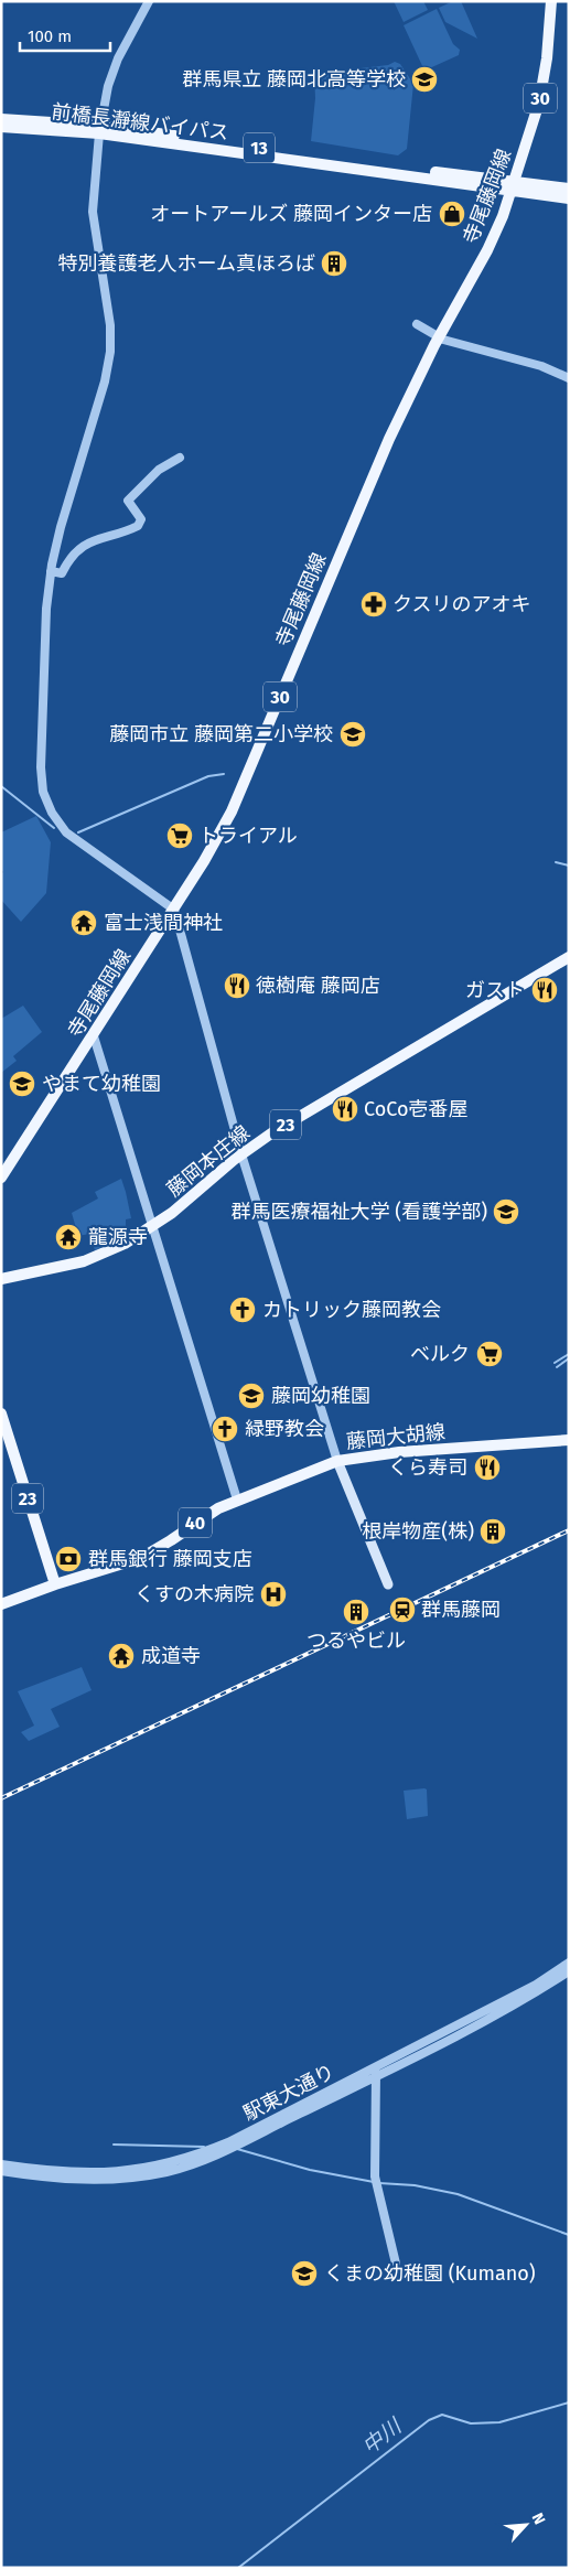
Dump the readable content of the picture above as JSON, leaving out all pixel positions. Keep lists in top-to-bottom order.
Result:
{
  "streets": {
    "main road": [
      "30",
      "前橋長瀞線バイパス",
      "13",
      "寺尾藤岡線",
      "23",
      "藤岡本庄線",
      "藤岡大胡線",
      "40"
    ],
    "street": ["駅東大通り"]
  },
  "crossings": [
    ["前橋長瀞線バイパス", "寺尾藤岡線"],
    ["23", "藤岡大胡線"]
  ],
  "water": ["中川"],
  "places": {
    "school or university": [
      "群馬県立 藤岡北高等学校",
      "藤岡市立 藤岡第二小学校",
      "やまて幼稚園",
      "群馬医療福祉大学 (看護学部)",
      "藤岡幼稚園",
      "くまの幼稚園 (Kumano)"
    ],
    "shop": ["オートアールズ 藤岡インター店"],
    "building": ["特別養護老人ホーム真ほろば", "根岸物産(株)", "つるやビル"],
    "pharmacy": ["クスリのアオキ"],
    "supermarket": ["トライアル", "ベルク"],
    "temple": ["富士浅間神社", "龍源寺", "成道寺"],
    "restaurant": [
      "徳樹庵 藤岡店",
      "ガスト",
      "CoCo壱番屋",
      "くら寿司"
    ],
    "church": ["カトリック藤岡教会", "緑野教会"],
    "bank": ["群馬銀行 藤岡支店"],
    "hospital": ["くすの木病院"],
    "station": ["群馬藤岡"]
  },
  "scale_bar": "100 m",
  "north": "top right"
}
